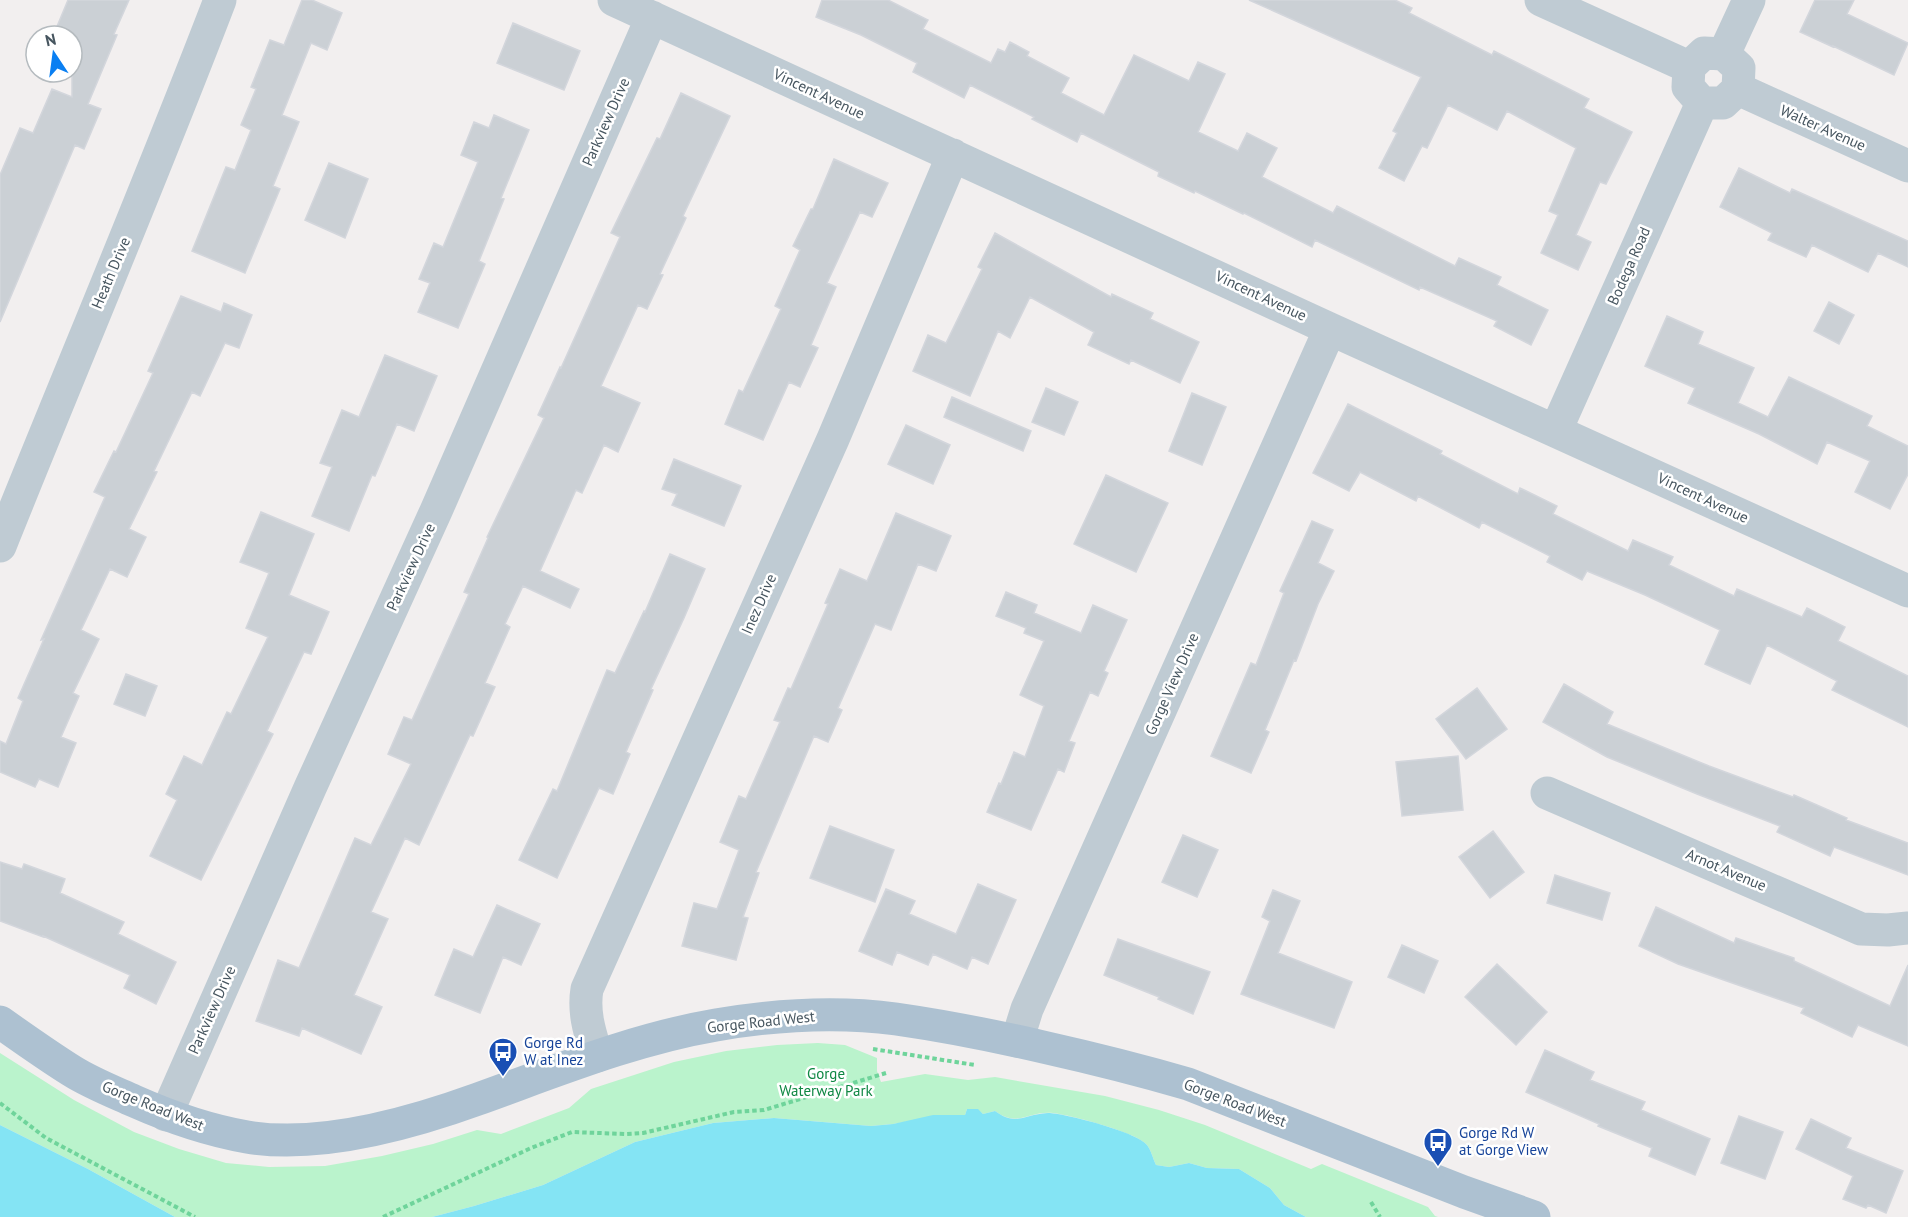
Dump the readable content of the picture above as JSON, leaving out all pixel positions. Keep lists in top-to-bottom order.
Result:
{
  "streets": {
    "main road": ["Gorge Road West"],
    "street": [
      "Vincent Avenue",
      "Parkview Drive",
      "Walter Avenue",
      "Bodega Road",
      "Heath Drive",
      "Inez Drive",
      "Gorge View Drive",
      "Arnot Avenue"
    ]
  },
  "crossings": [
    ["Vincent Avenue", "Parkview Drive"],
    ["Vincent Avenue", "Bodega Road"],
    ["Vincent Avenue", "Inez Drive"],
    ["Vincent Avenue", "Gorge View Drive"],
    ["Parkview Drive", "Gorge Road West"],
    ["Walter Avenue", "Bodega Road"],
    ["Inez Drive", "Gorge Road West"],
    ["Gorge View Drive", "Gorge Road West"]
  ],
  "parks": ["Gorge Waterway Park"],
  "places": {
    "bus stop": ["Gorge Rd W at Inez", "Gorge Rd W at Gorge View"]
  },
  "north": "top"
}
